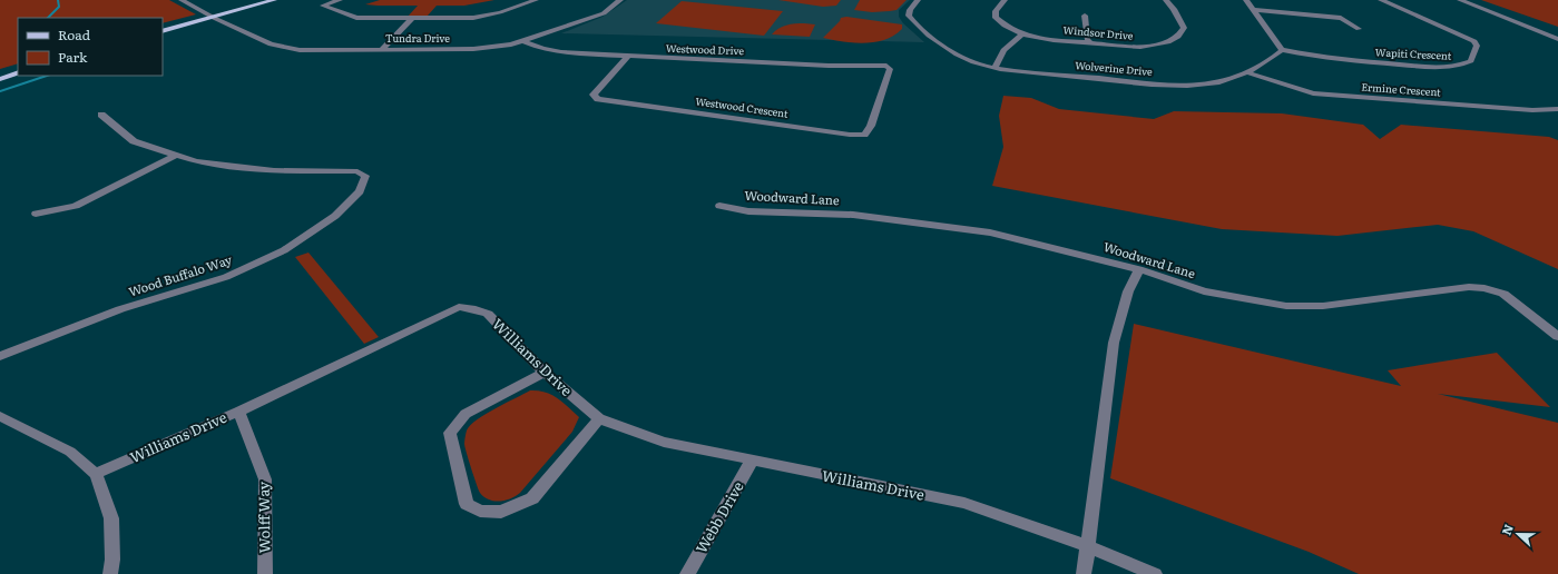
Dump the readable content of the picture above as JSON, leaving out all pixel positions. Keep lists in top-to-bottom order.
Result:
{
  "streets": {
    "street": [
      "Windsor Drive",
      "Tundra Drive",
      "Westwood Drive",
      "Wapiti Crescent",
      "Wolverine Drive",
      "Ermine Crescent",
      "Westwood Crescent",
      "Woodward Lane",
      "Wood Buffalo Way",
      "Williams Drive",
      "Wolff Way",
      "Webb Drive"
    ]
  },
  "crossings": [
    ["Tundra Drive", "Westwood Drive"],
    ["Westwood Drive", "Westwood Crescent"],
    ["Wapiti Crescent", "Wolverine Drive"],
    ["Wolverine Drive", "Ermine Crescent"],
    ["Williams Drive", "Wolff Way"],
    ["Williams Drive", "Webb Drive"]
  ],
  "legend": ["Road", "Park"],
  "north": "left"
}
